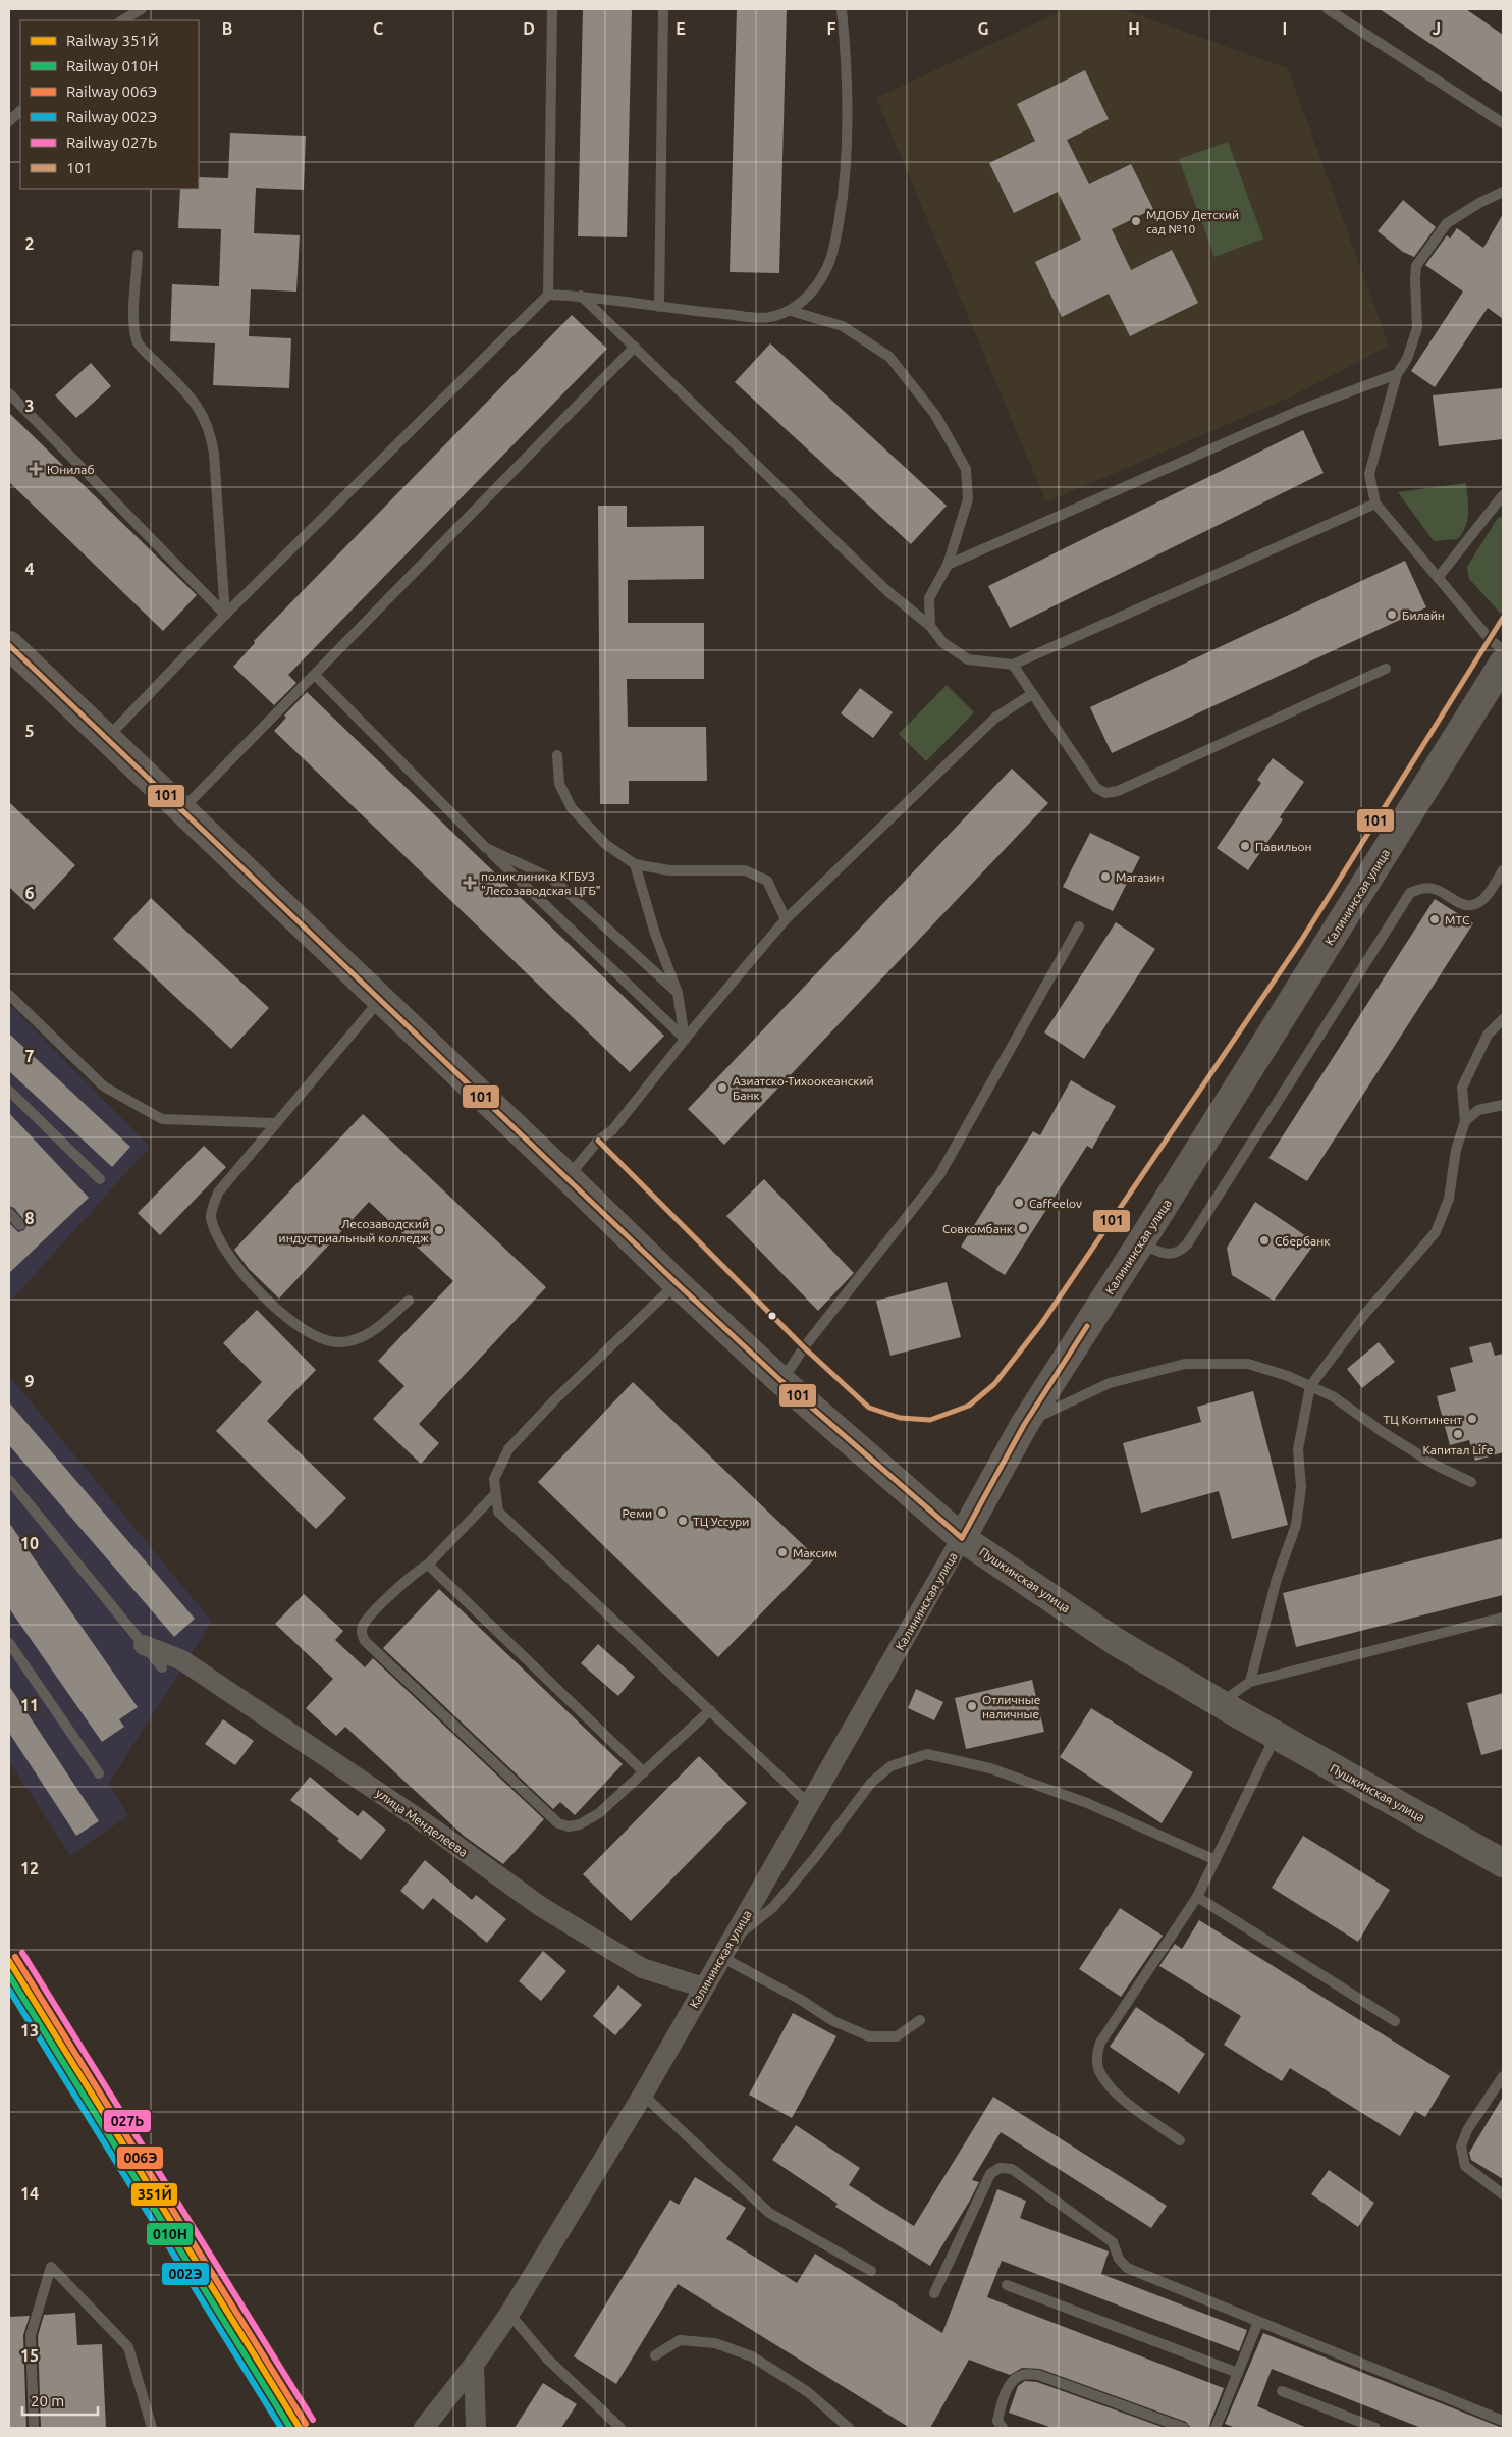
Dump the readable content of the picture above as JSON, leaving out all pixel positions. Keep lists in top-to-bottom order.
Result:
{
  "streets": {
    "main road": ["Калининская улица", "Пушкинская улица"],
    "street": ["улица Менделеева"]
  },
  "crossings": [
    ["Калининская улица", "Пушкинская улица"],
    ["Калининская улица", "улица Менделеева"]
  ],
  "places": {
    "other": [
      "МДОБУ Детский сад №10",
      "Билайн",
      "Павильон",
      "Магазин",
      "МТС",
      "Азиатско-Тихоокеанский Банк",
      "Caffeelov",
      "Совкомбанк",
      "Лесозаводский индустриальный колледж",
      "Сбербанк",
      "ТЦ Континент",
      "Капитал Life",
      "Реми",
      "ТЦ Уссури",
      "Максим",
      "Отличные наличные"
    ],
    "health": ["Юнилаб", "поликлиника КГБУЗ \"Лесозаводская ЦГБ\""]
  },
  "lines": [
    "transit line 101",
    "rail line 027Ь",
    "rail line 006Э",
    "rail line 351Й",
    "rail line 010Н",
    "rail line 002Э"
  ],
  "legend": [
    "Railway 351Й",
    "Railway 010Н",
    "Railway 006Э",
    "Railway 002Э",
    "Railway 027Ь",
    "101"
  ],
  "scale_bar": "20 m",
  "grid": {
    "columns": [
      "B",
      "C",
      "D",
      "E",
      "F",
      "G",
      "H",
      "I",
      "J"
    ],
    "rows": [
      "2",
      "3",
      "4",
      "5",
      "6",
      "7",
      "8",
      "9",
      "10",
      "11",
      "12",
      "13",
      "14",
      "15"
    ]
  }
}
